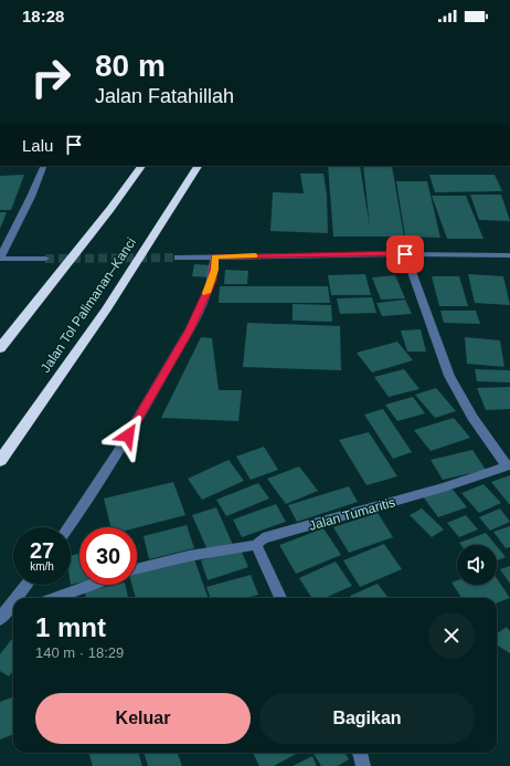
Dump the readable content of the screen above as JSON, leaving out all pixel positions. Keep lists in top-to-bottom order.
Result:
{
  "streets": {
    "highway": ["Jalan Tol Palimanan–Kanci"],
    "street": ["Jalan Tumaritis"]
  },
  "page": {
    "status": "18:28",
    "turn": ["80 m", "Jalan Fatahillah"],
    "then": "Lalu",
    "speed": "27 km/h",
    "limit": "30",
    "heading": ["1 mnt", "140 m · 18:29"],
    "buttons": ["Keluar", "Bagikan"]
  }
}
